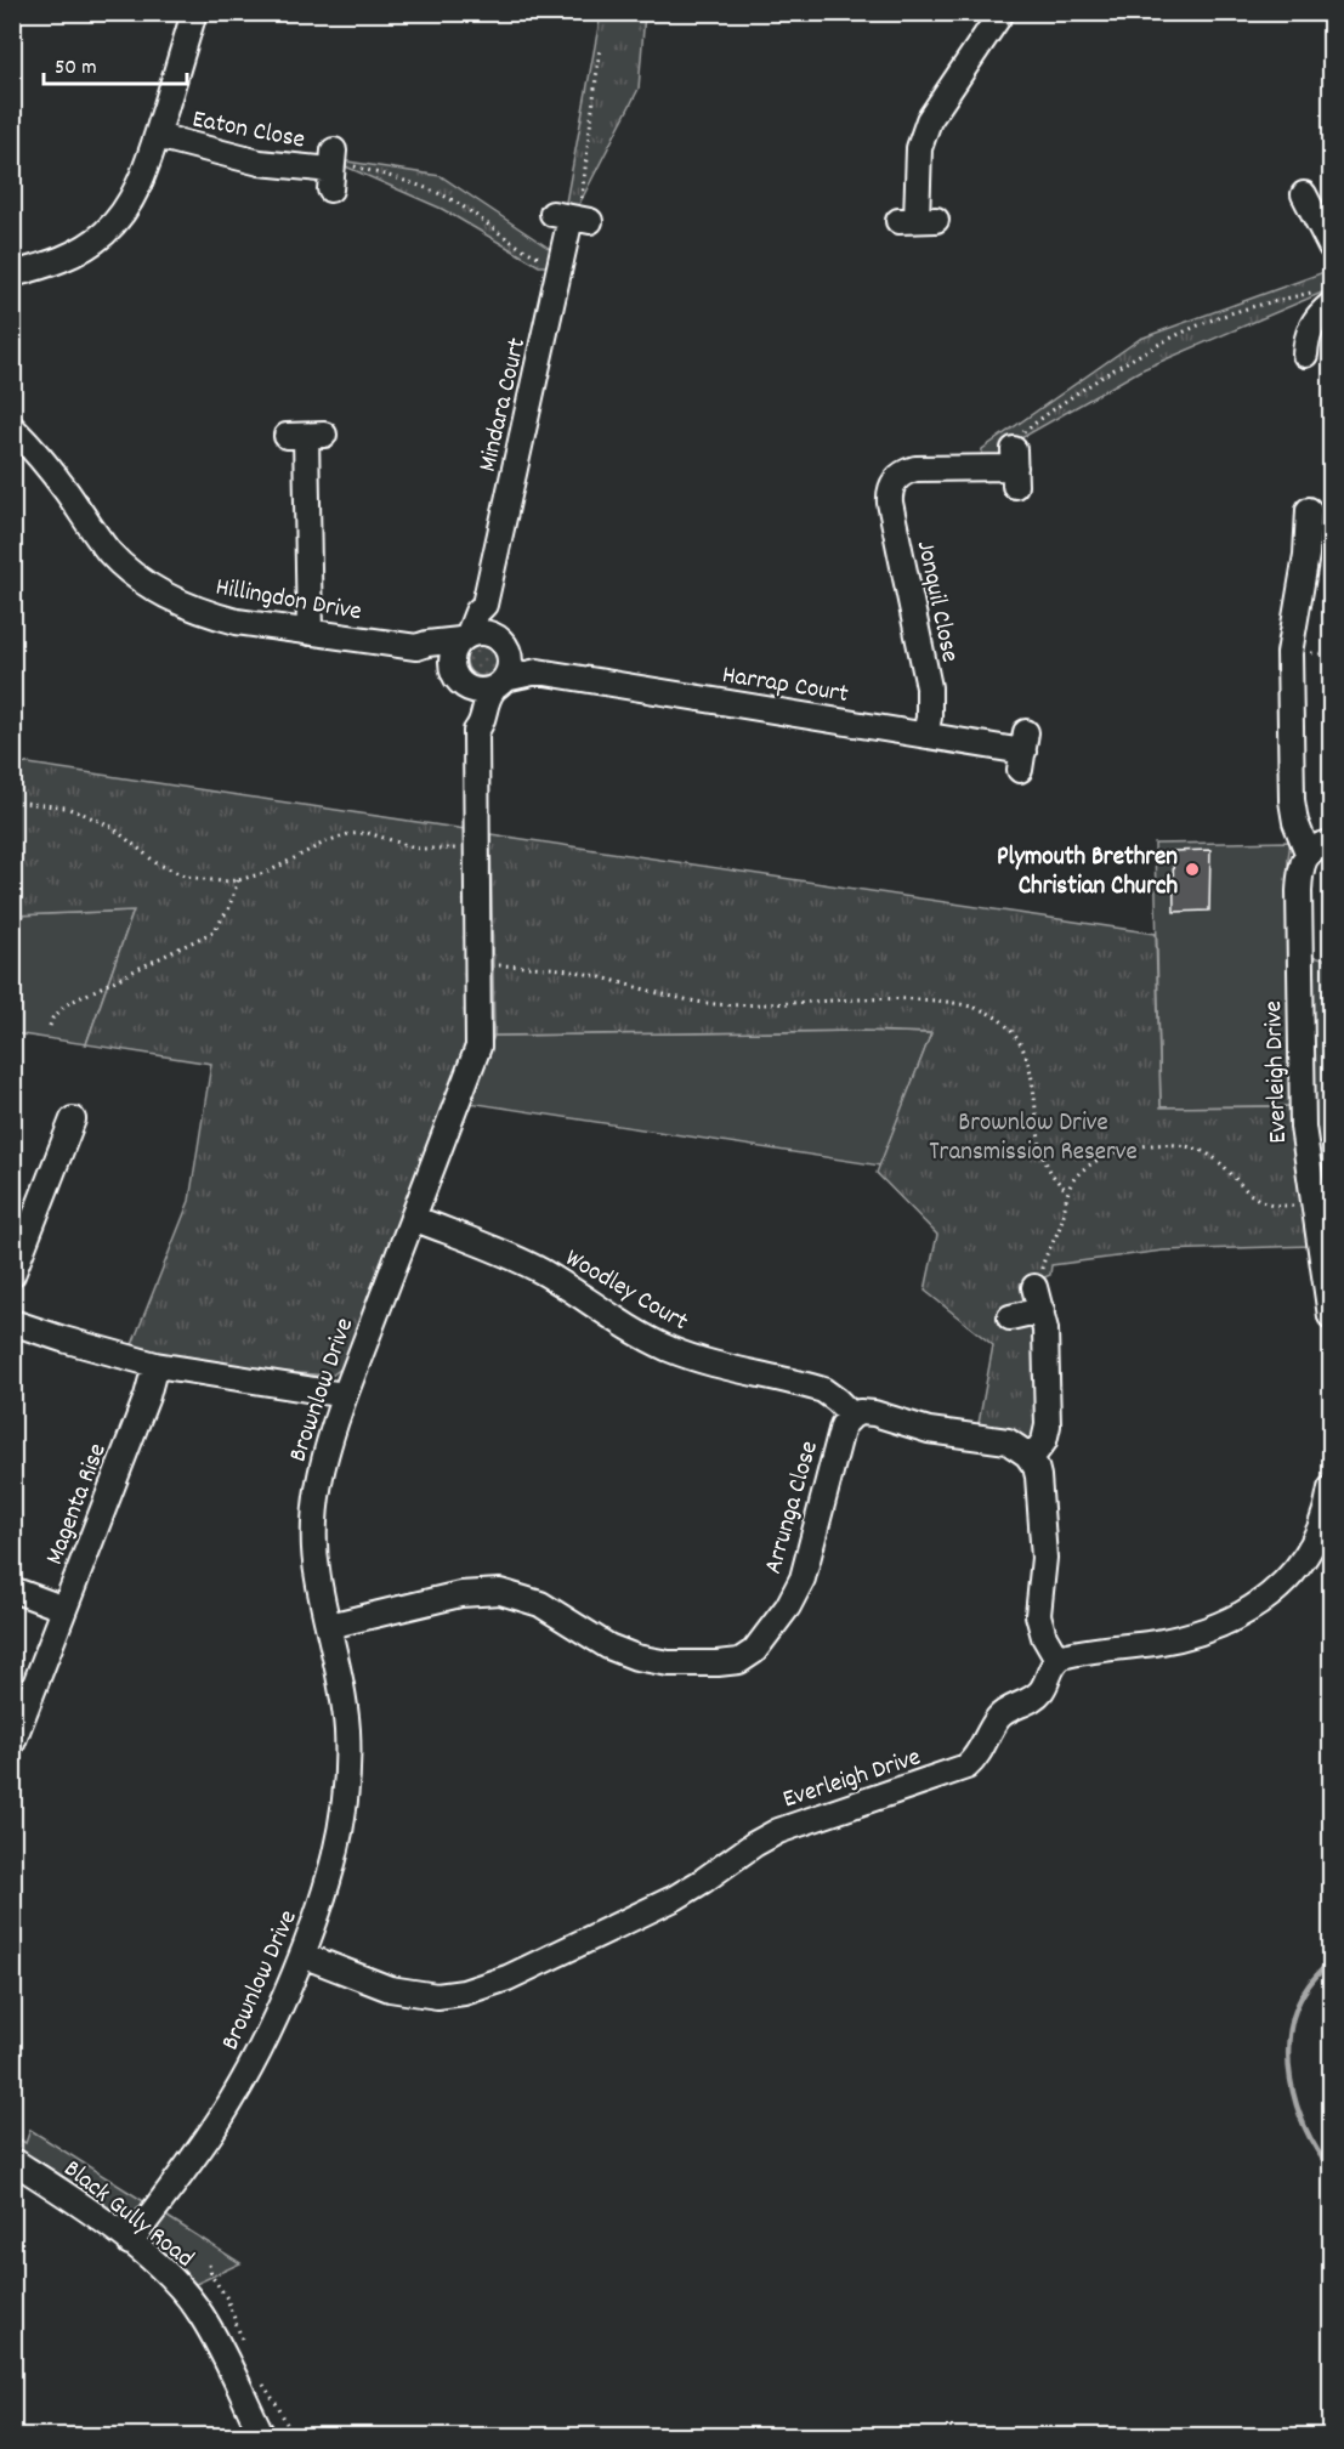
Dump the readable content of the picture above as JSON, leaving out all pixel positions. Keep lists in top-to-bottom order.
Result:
{
  "streets": {
    "street": [
      "Eaton Close",
      "Mindara Court",
      "Hillingdon Drive",
      "Jonquil Close",
      "Harrap Court",
      "Everleigh Drive",
      "Woodley Court",
      "Brownlow Drive",
      "Magenta Rise",
      "Arrunga Close",
      "Black Gully Road"
    ]
  },
  "crossings": [
    ["Mindara Court", "Hillingdon Drive"],
    ["Mindara Court", "Harrap Court"],
    ["Mindara Court", "Brownlow Drive"],
    ["Hillingdon Drive", "Harrap Court"],
    ["Hillingdon Drive", "Brownlow Drive"],
    ["Jonquil Close", "Harrap Court"],
    ["Harrap Court", "Brownlow Drive"],
    ["Everleigh Drive", "Brownlow Drive"],
    ["Woodley Court", "Brownlow Drive"],
    ["Woodley Court", "Arrunga Close"],
    ["Brownlow Drive", "Arrunga Close"],
    ["Brownlow Drive", "Black Gully Road"]
  ],
  "parks": ["Brownlow Drive Transmission Reserve"],
  "places": ["Plymouth Brethren Christian Church"],
  "scale_bar": "50 m"
}
